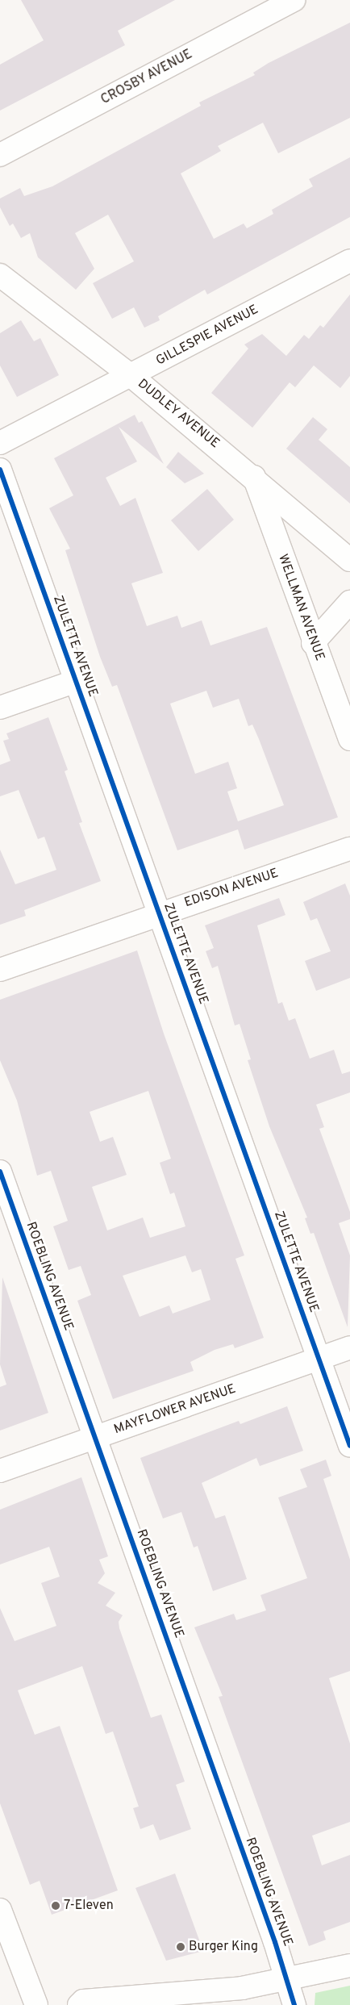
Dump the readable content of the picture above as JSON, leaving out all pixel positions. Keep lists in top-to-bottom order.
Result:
{
  "streets": {
    "street": [
      "CROSBY AVENUE",
      "GILLESPIE AVENUE",
      "DUDLEY AVENUE",
      "WELLMAN AVENUE",
      "ZULETTE AVENUE",
      "EDISON AVENUE",
      "ROEBLING AVENUE",
      "MAYFLOWER AVENUE"
    ]
  },
  "crossings": [
    ["GILLESPIE AVENUE", "DUDLEY AVENUE"],
    ["DUDLEY AVENUE", "WELLMAN AVENUE"],
    ["ZULETTE AVENUE", "EDISON AVENUE"],
    ["ZULETTE AVENUE", "MAYFLOWER AVENUE"],
    ["ROEBLING AVENUE", "MAYFLOWER AVENUE"]
  ],
  "places": ["7-Eleven", "Burger King"]
}
